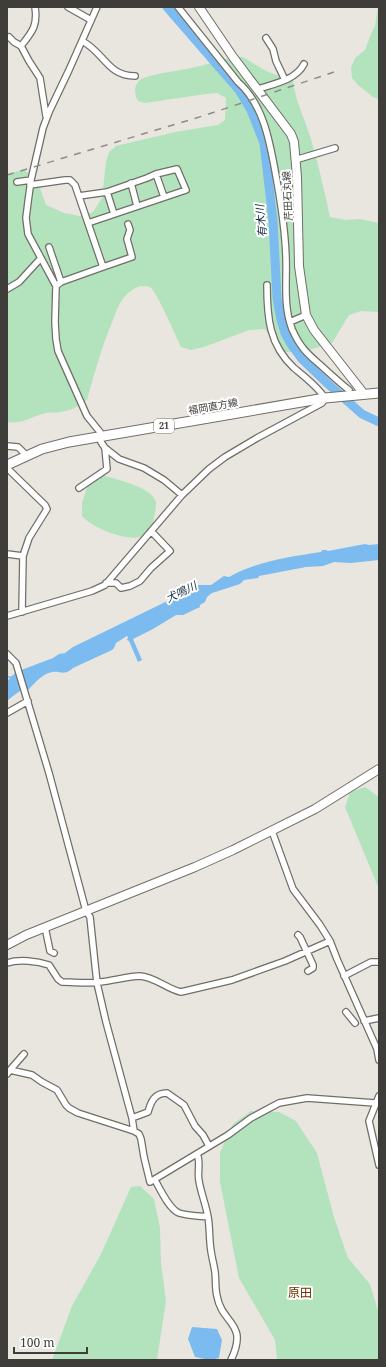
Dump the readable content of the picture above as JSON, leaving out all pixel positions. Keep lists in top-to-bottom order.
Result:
{
  "streets": {
    "main road": ["芹田石丸線", "福岡直方線", "21"]
  },
  "crossings": [
    ["芹田石丸線", "福岡直方線"]
  ],
  "districts": ["原田"],
  "water": ["有木川", "犬鳴川"],
  "scale_bar": "100 m"
}
